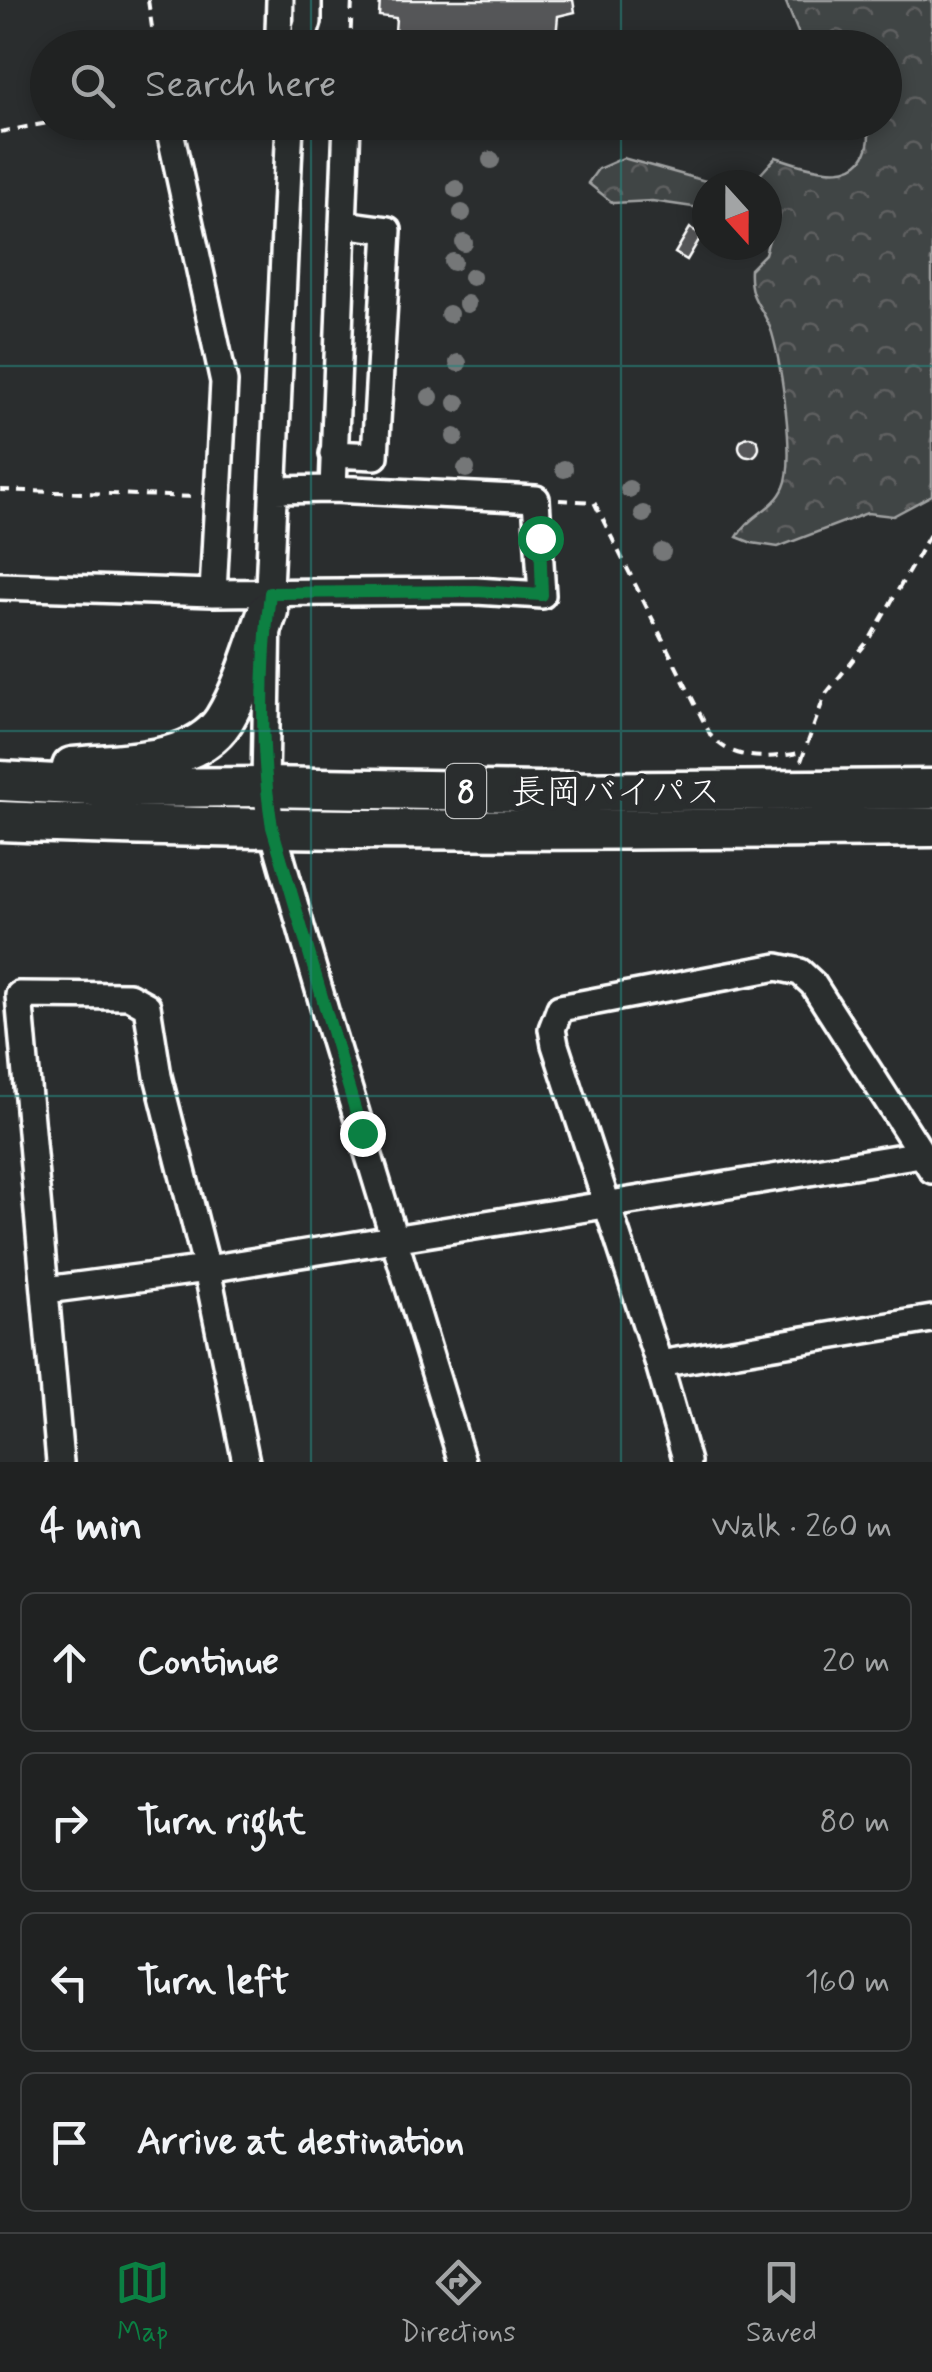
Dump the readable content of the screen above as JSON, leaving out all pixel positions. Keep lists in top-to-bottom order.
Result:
{
  "streets": {
    "highway": ["8", "長岡バイパス"]
  },
  "north": "bottom",
  "page": {
    "search": "Search here",
    "heading": ["4 min", "Walk · 260 m"],
    "list": [
      ["Continue", "20 m"],
      ["Turn right", "80 m"],
      ["Turn left", "160 m"],
      "Arrive at destination"
    ],
    "nav": ["Map", "Directions", "Saved"]
  }
}
